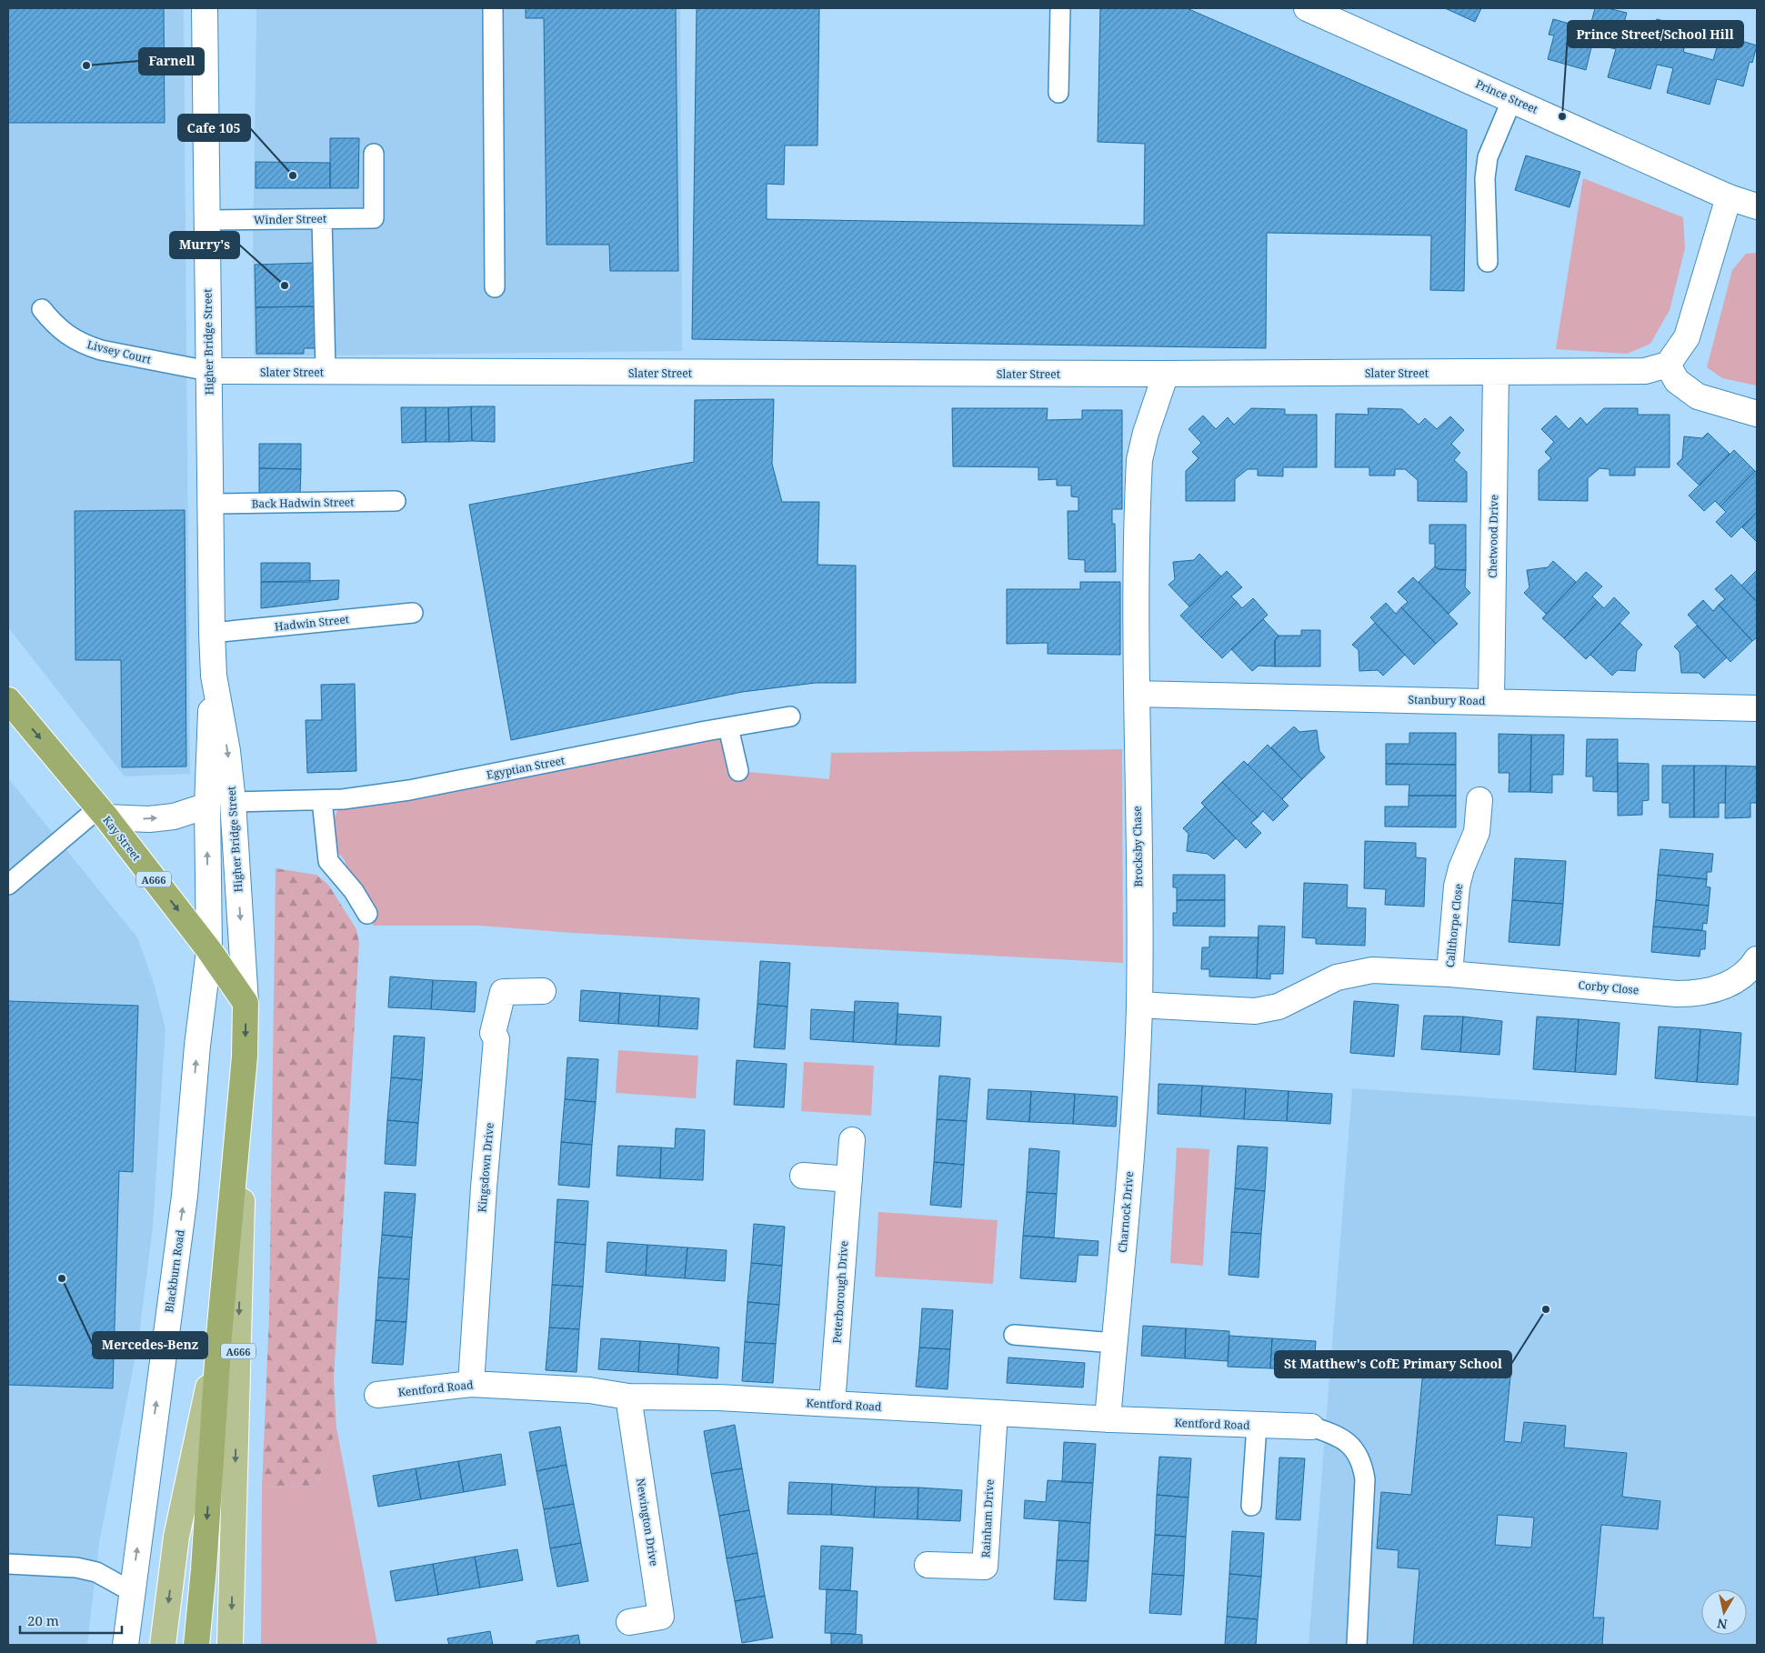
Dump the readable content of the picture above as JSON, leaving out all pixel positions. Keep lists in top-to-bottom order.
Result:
{
  "streets": {
    "highway": ["Kay Street", "A666"],
    "street": [
      "Prince Street",
      "Higher Bridge Street",
      "Slater Street",
      "Chetwood Drive",
      "Stanbury Road",
      "Brocksby Chase",
      "Callthorpe Close",
      "Corby Close",
      "Kingsdown Drive",
      "Charnock Drive",
      "Blackburn Road",
      "Peterborough Drive",
      "Kentford Road",
      "Rainham Drive",
      "Newington Drive"
    ],
    "lane": [
      "Winder Street",
      "Livsey Court",
      "Back Hadwin Street",
      "Hadwin Street",
      "Egyptian Street"
    ]
  },
  "crossings": [
    ["Winder Street", "Higher Bridge Street"],
    ["Higher Bridge Street", "Livsey Court"],
    ["Higher Bridge Street", "Slater Street"],
    ["Higher Bridge Street", "Back Hadwin Street"],
    ["Higher Bridge Street", "Hadwin Street"],
    ["Higher Bridge Street", "Egyptian Street"],
    ["Higher Bridge Street", "Kay Street"],
    ["Higher Bridge Street", "A666"],
    ["Higher Bridge Street", "Blackburn Road"],
    ["Livsey Court", "Slater Street"],
    ["Slater Street", "Chetwood Drive"],
    ["Slater Street", "Brocksby Chase"],
    ["Chetwood Drive", "Stanbury Road"],
    ["Stanbury Road", "Brocksby Chase"],
    ["Kay Street", "A666"],
    ["Kay Street", "Blackburn Road"],
    ["Brocksby Chase", "Charnock Drive"],
    ["Callthorpe Close", "Corby Close"],
    ["Kingsdown Drive", "Kentford Road"],
    ["Charnock Drive", "Kentford Road"],
    ["Peterborough Drive", "Kentford Road"],
    ["Kentford Road", "Rainham Drive"],
    ["Kentford Road", "Newington Drive"]
  ],
  "one_way": ["Kay Street", "Blackburn Road"],
  "places": [
    "Farnell",
    "Prince Street/School Hill",
    "Cafe 105",
    "Murry's",
    "Mercedes-Benz",
    "St Matthew's CofE Primary School"
  ],
  "scale_bar": "20 m",
  "north": "bottom"
}
